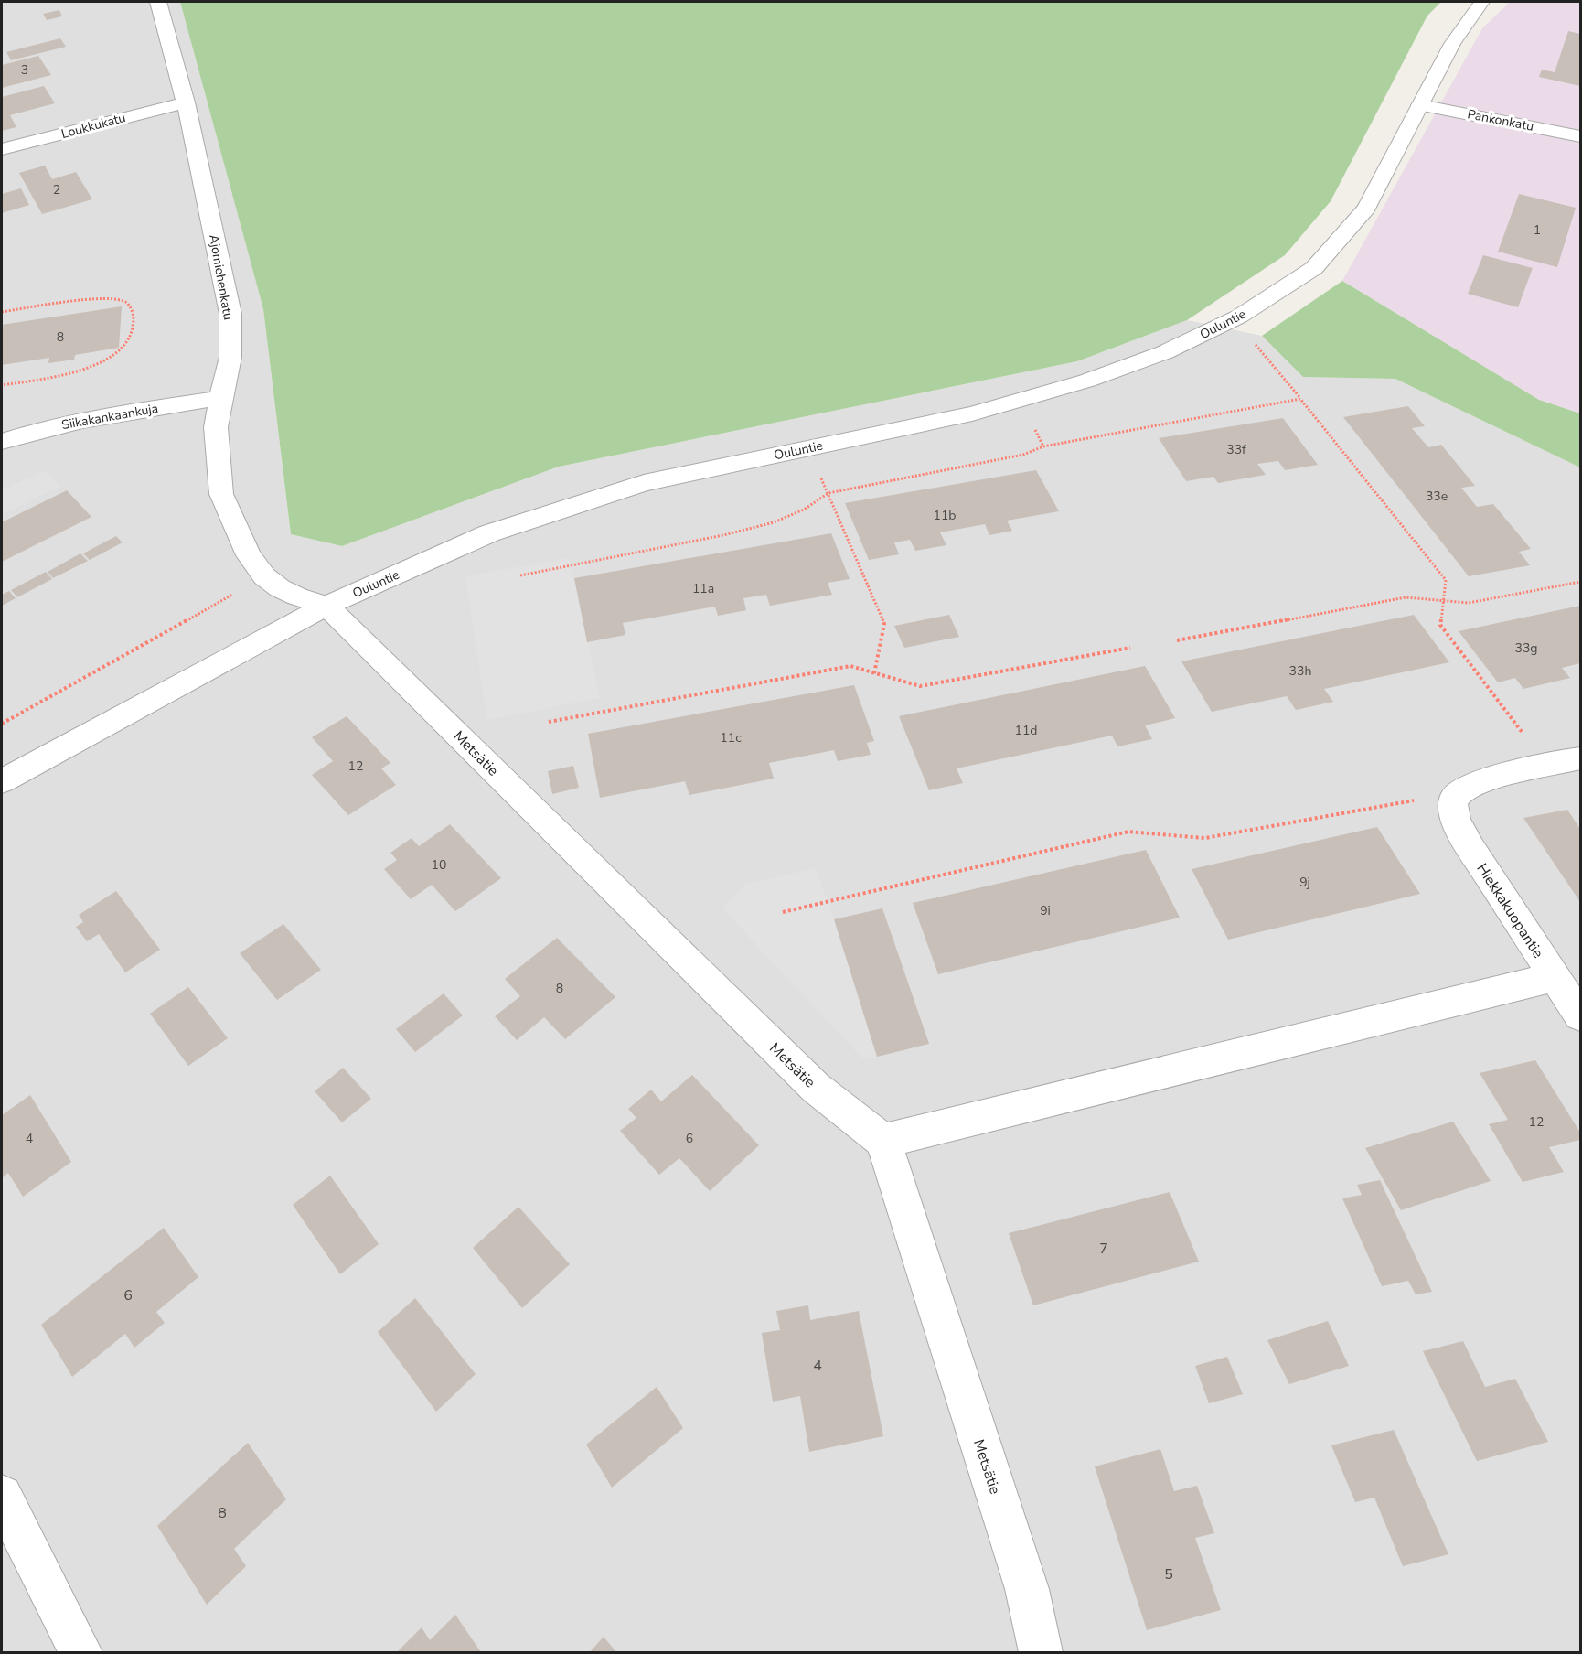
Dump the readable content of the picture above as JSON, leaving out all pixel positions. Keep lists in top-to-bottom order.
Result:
{
  "streets": {
    "street": [
      "Pankonkatu",
      "Loukkukatu",
      "Ajomiehenkatu",
      "Ouluntie",
      "Siikakankaankuja",
      "Metsätie",
      "Hiekkakuopantie"
    ]
  },
  "crossings": [
    ["Pankonkatu", "Ouluntie"],
    ["Loukkukatu", "Ajomiehenkatu"],
    ["Ajomiehenkatu", "Ouluntie"],
    ["Ajomiehenkatu", "Siikakankaankuja"],
    ["Ajomiehenkatu", "Metsätie"],
    ["Ouluntie", "Metsätie"]
  ],
  "house_numbers": [
    "3",
    "2",
    "1",
    "8",
    "33f",
    "33e",
    "11b",
    "11a",
    "33g",
    "33h",
    "11d",
    "11c",
    "12",
    "10",
    "9j",
    "9i",
    "8",
    "12",
    "4",
    "6",
    "7",
    "6",
    "4",
    "8",
    "5"
  ]
}
